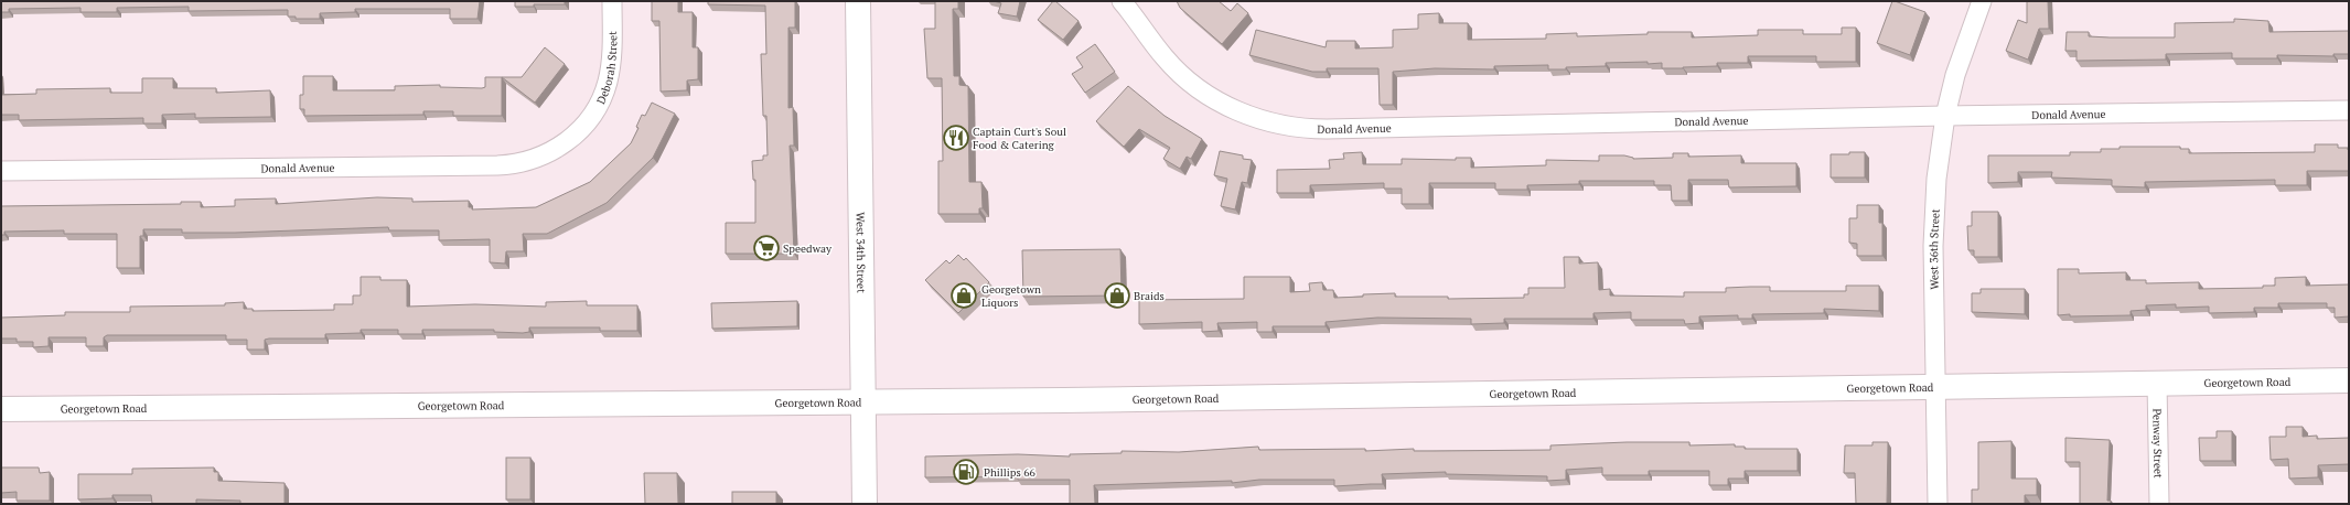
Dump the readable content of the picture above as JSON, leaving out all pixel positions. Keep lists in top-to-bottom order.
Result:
{
  "streets": {
    "main road": ["West 34th Street", "Georgetown Road"],
    "street": [
      "Deborah Street",
      "Donald Avenue",
      "West 36th Street",
      "Penway Street"
    ]
  },
  "crossings": [
    ["Deborah Street", "Donald Avenue"],
    ["Donald Avenue", "West 36th Street"],
    ["West 36th Street", "Georgetown Road"],
    ["West 34th Street", "Georgetown Road"],
    ["Georgetown Road", "Penway Street"]
  ],
  "places": {
    "restaurant": ["Captain Curt's Soul Food & Catering"],
    "supermarket": ["Speedway"],
    "shop": ["Georgetown Liquors", "Braids"],
    "fuel station": ["Phillips 66"]
  }
}
